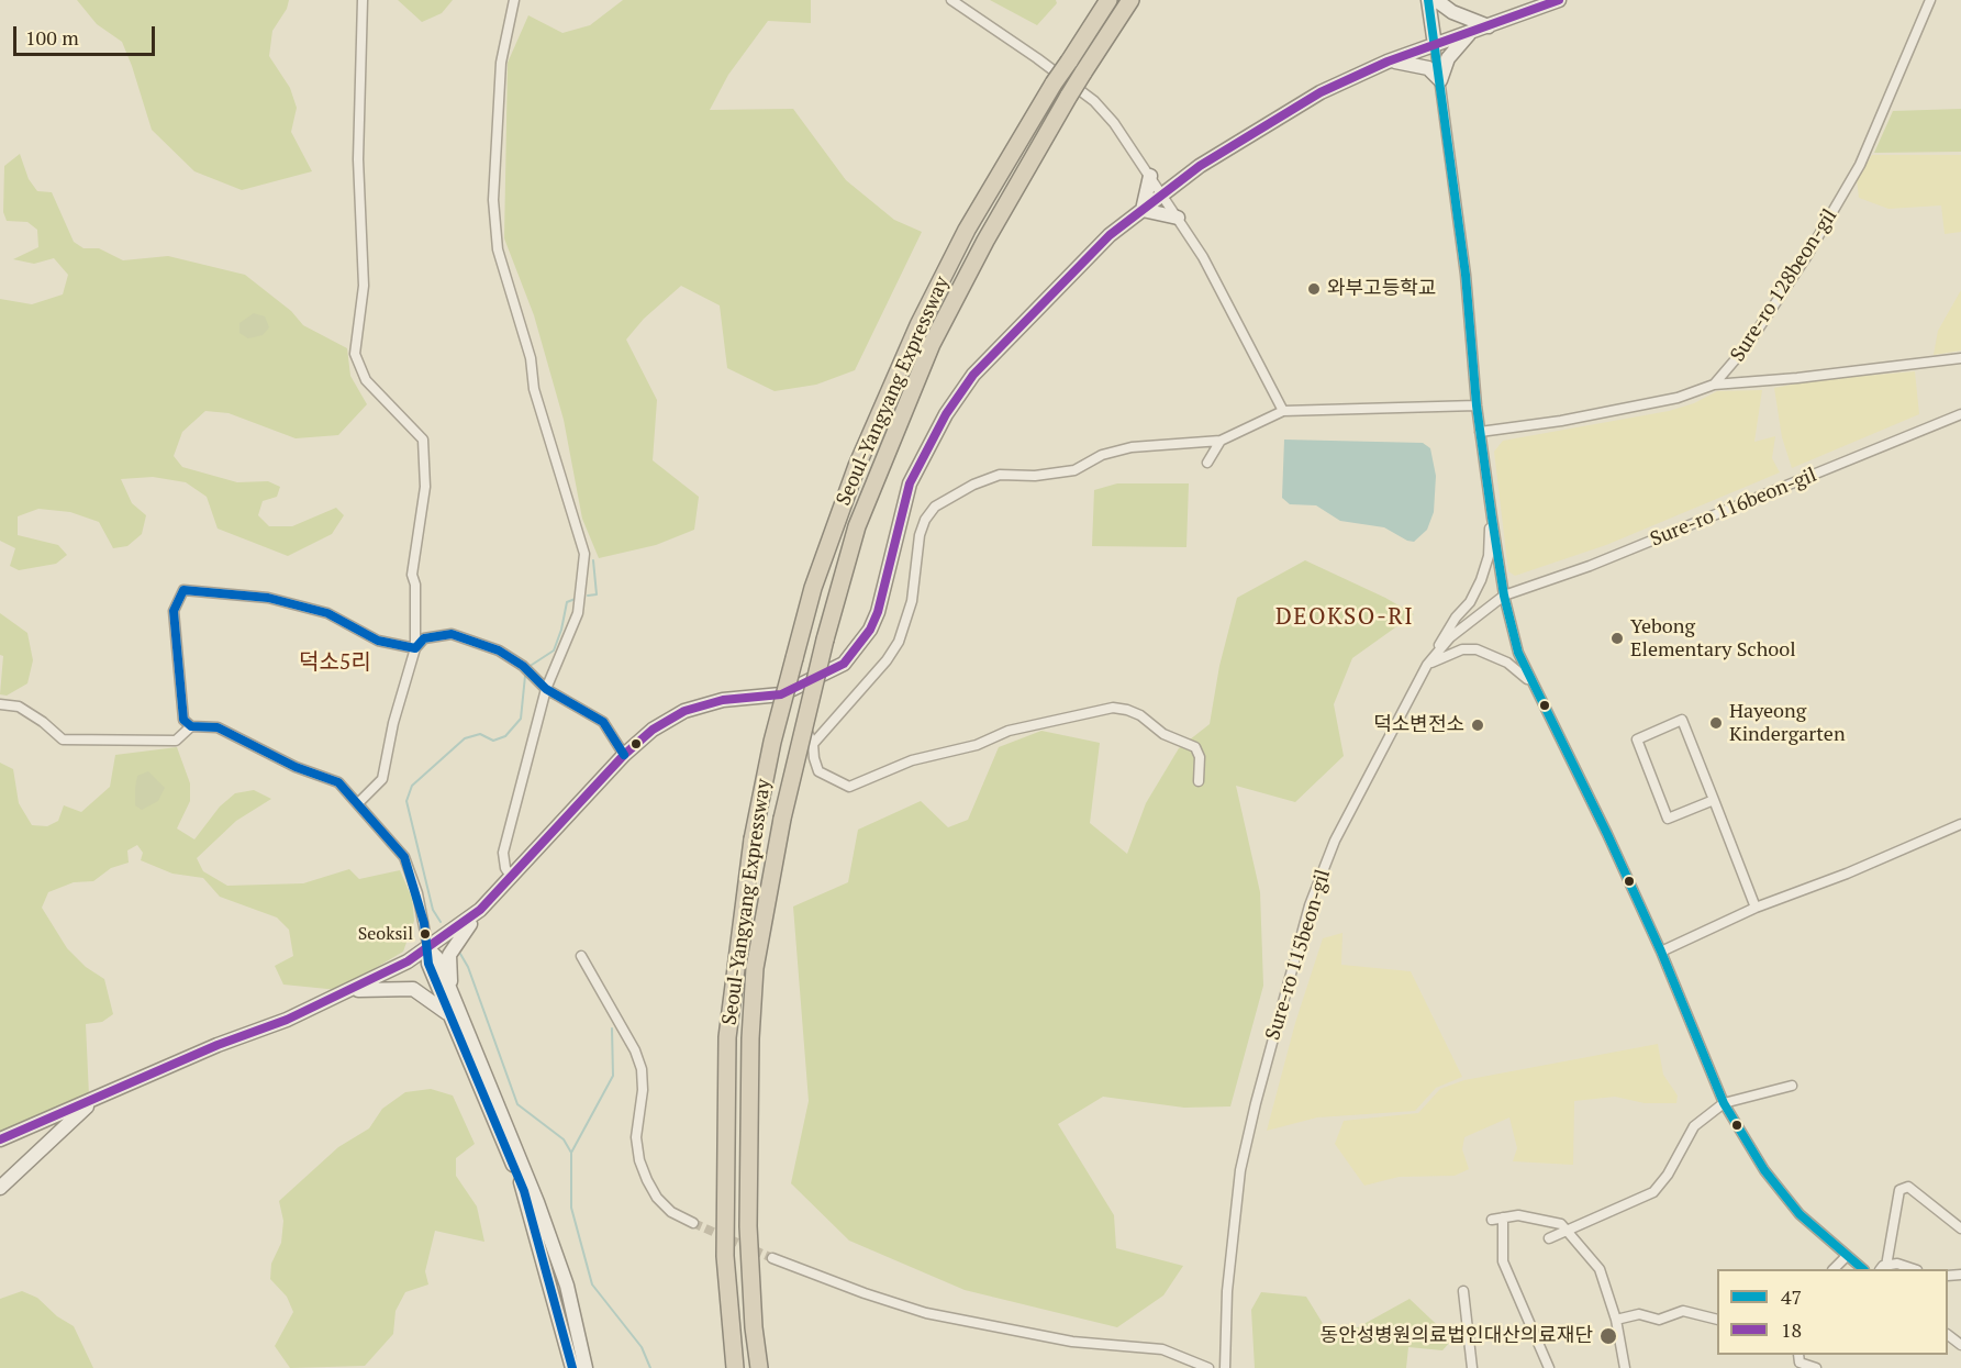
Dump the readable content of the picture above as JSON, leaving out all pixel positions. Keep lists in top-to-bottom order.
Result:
{
  "streets": {
    "highway": ["Seoul-Yangyang Expressway"],
    "street": ["Sure-ro 128beon-gil", "Sure-ro 116beon-gil", "Sure-ro 115beon-gil"]
  },
  "crossings": [
    ["Sure-ro 116beon-gil", "Sure-ro 115beon-gil"]
  ],
  "districts": ["DEOKSO-RI", "덕소5리"],
  "places": [
    "와부고등학교",
    "Yebong Elementary School",
    "Hayeong Kindergarten",
    "덕소변전소",
    "Seoksil",
    "동안성병원의료법인대산의료재단"
  ],
  "lines": ["transit line 47", "transit line 18"],
  "legend": ["47", "18"],
  "scale_bar": "100 m"
}
